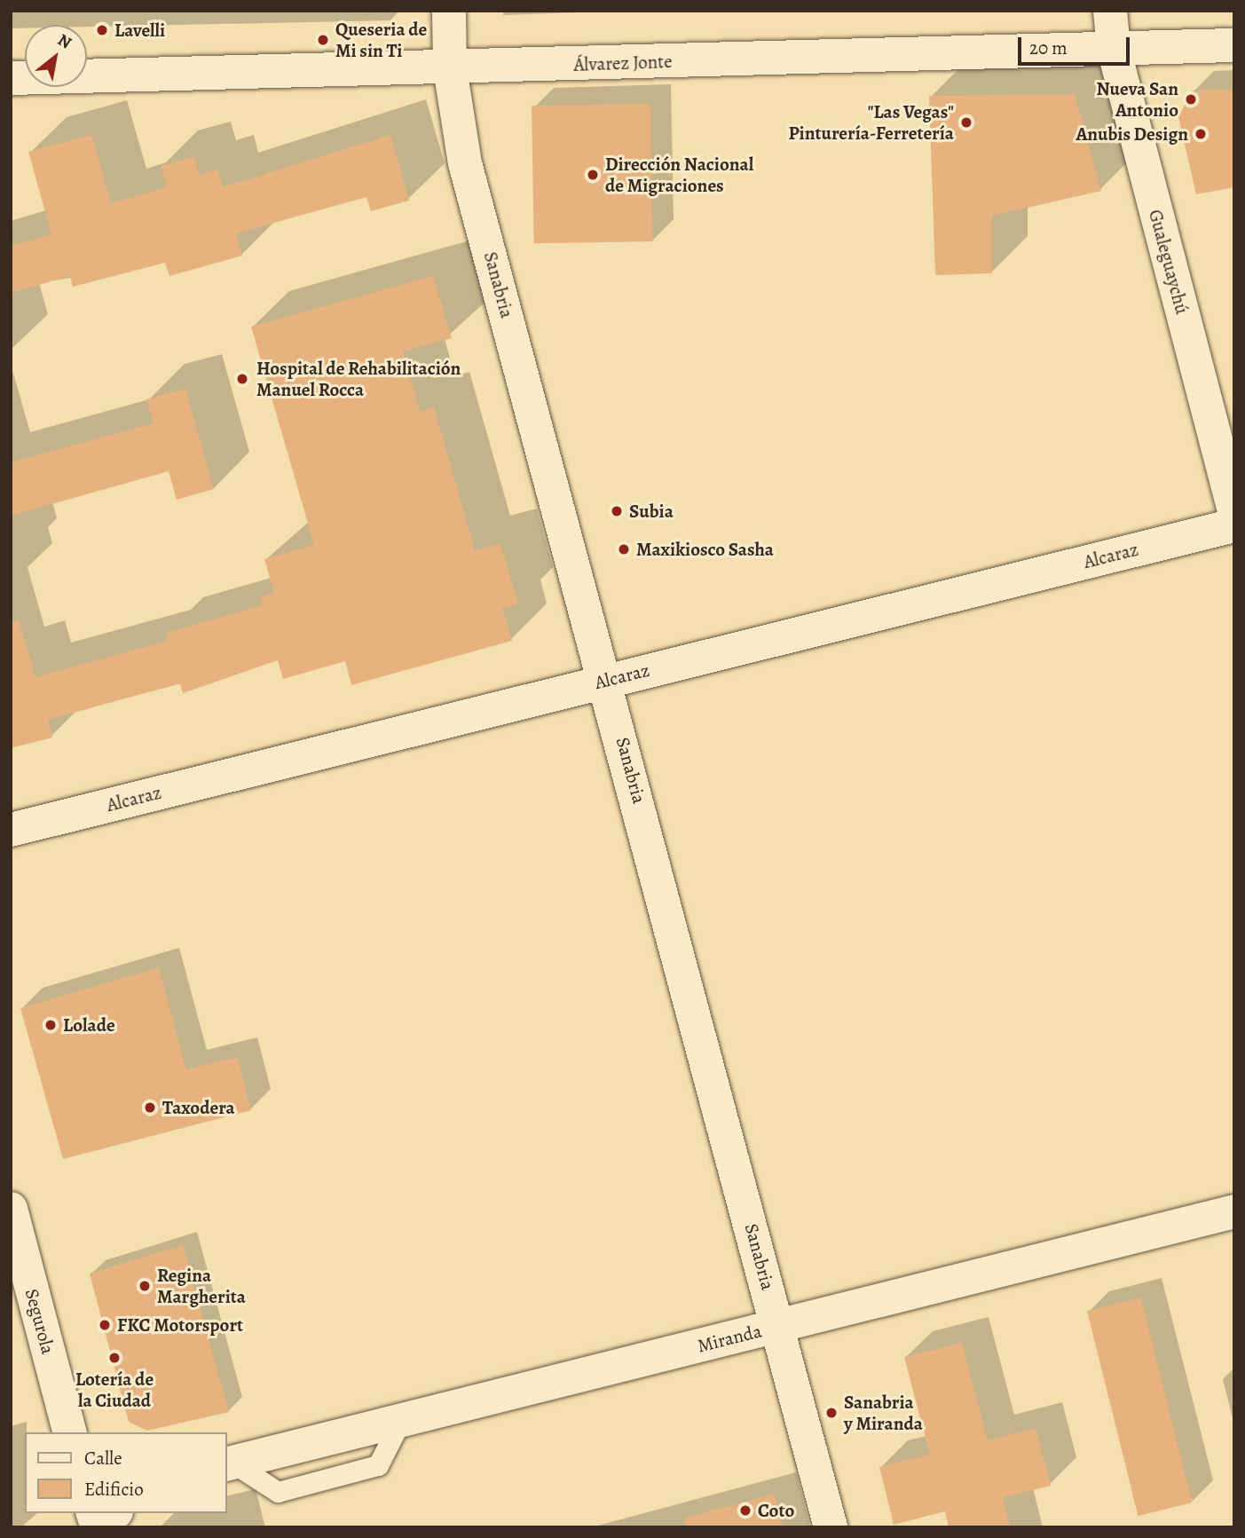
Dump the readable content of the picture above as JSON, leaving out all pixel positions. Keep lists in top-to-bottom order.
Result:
{
  "streets": {
    "street": [
      "Álvarez Jonte",
      "Gualeguaychú",
      "Sanabria",
      "Alcaraz",
      "Segurola",
      "Miranda"
    ]
  },
  "crossings": [
    ["Álvarez Jonte", "Gualeguaychú"],
    ["Álvarez Jonte", "Sanabria"],
    ["Sanabria", "Alcaraz"],
    ["Sanabria", "Miranda"]
  ],
  "places": [
    "Lavelli",
    "Queseria de Mi sin Ti",
    "Nueva San Antonio",
    "\"Las Vegas\" Pinturería-Ferretería",
    "Anubis Design",
    "Dirección Nacional de Migraciones",
    "Hospital de Rehabilitación Manuel Rocca",
    "Subia",
    "Maxikiosco Sasha",
    "Lolade",
    "Taxodera",
    "Regina Margherita",
    "FKC Motorsport",
    "Lotería de la Ciudad",
    "Sanabria y Miranda",
    "Coto"
  ],
  "legend": ["Calle", "Edificio"],
  "scale_bar": "20 m",
  "north": "top right"
}
